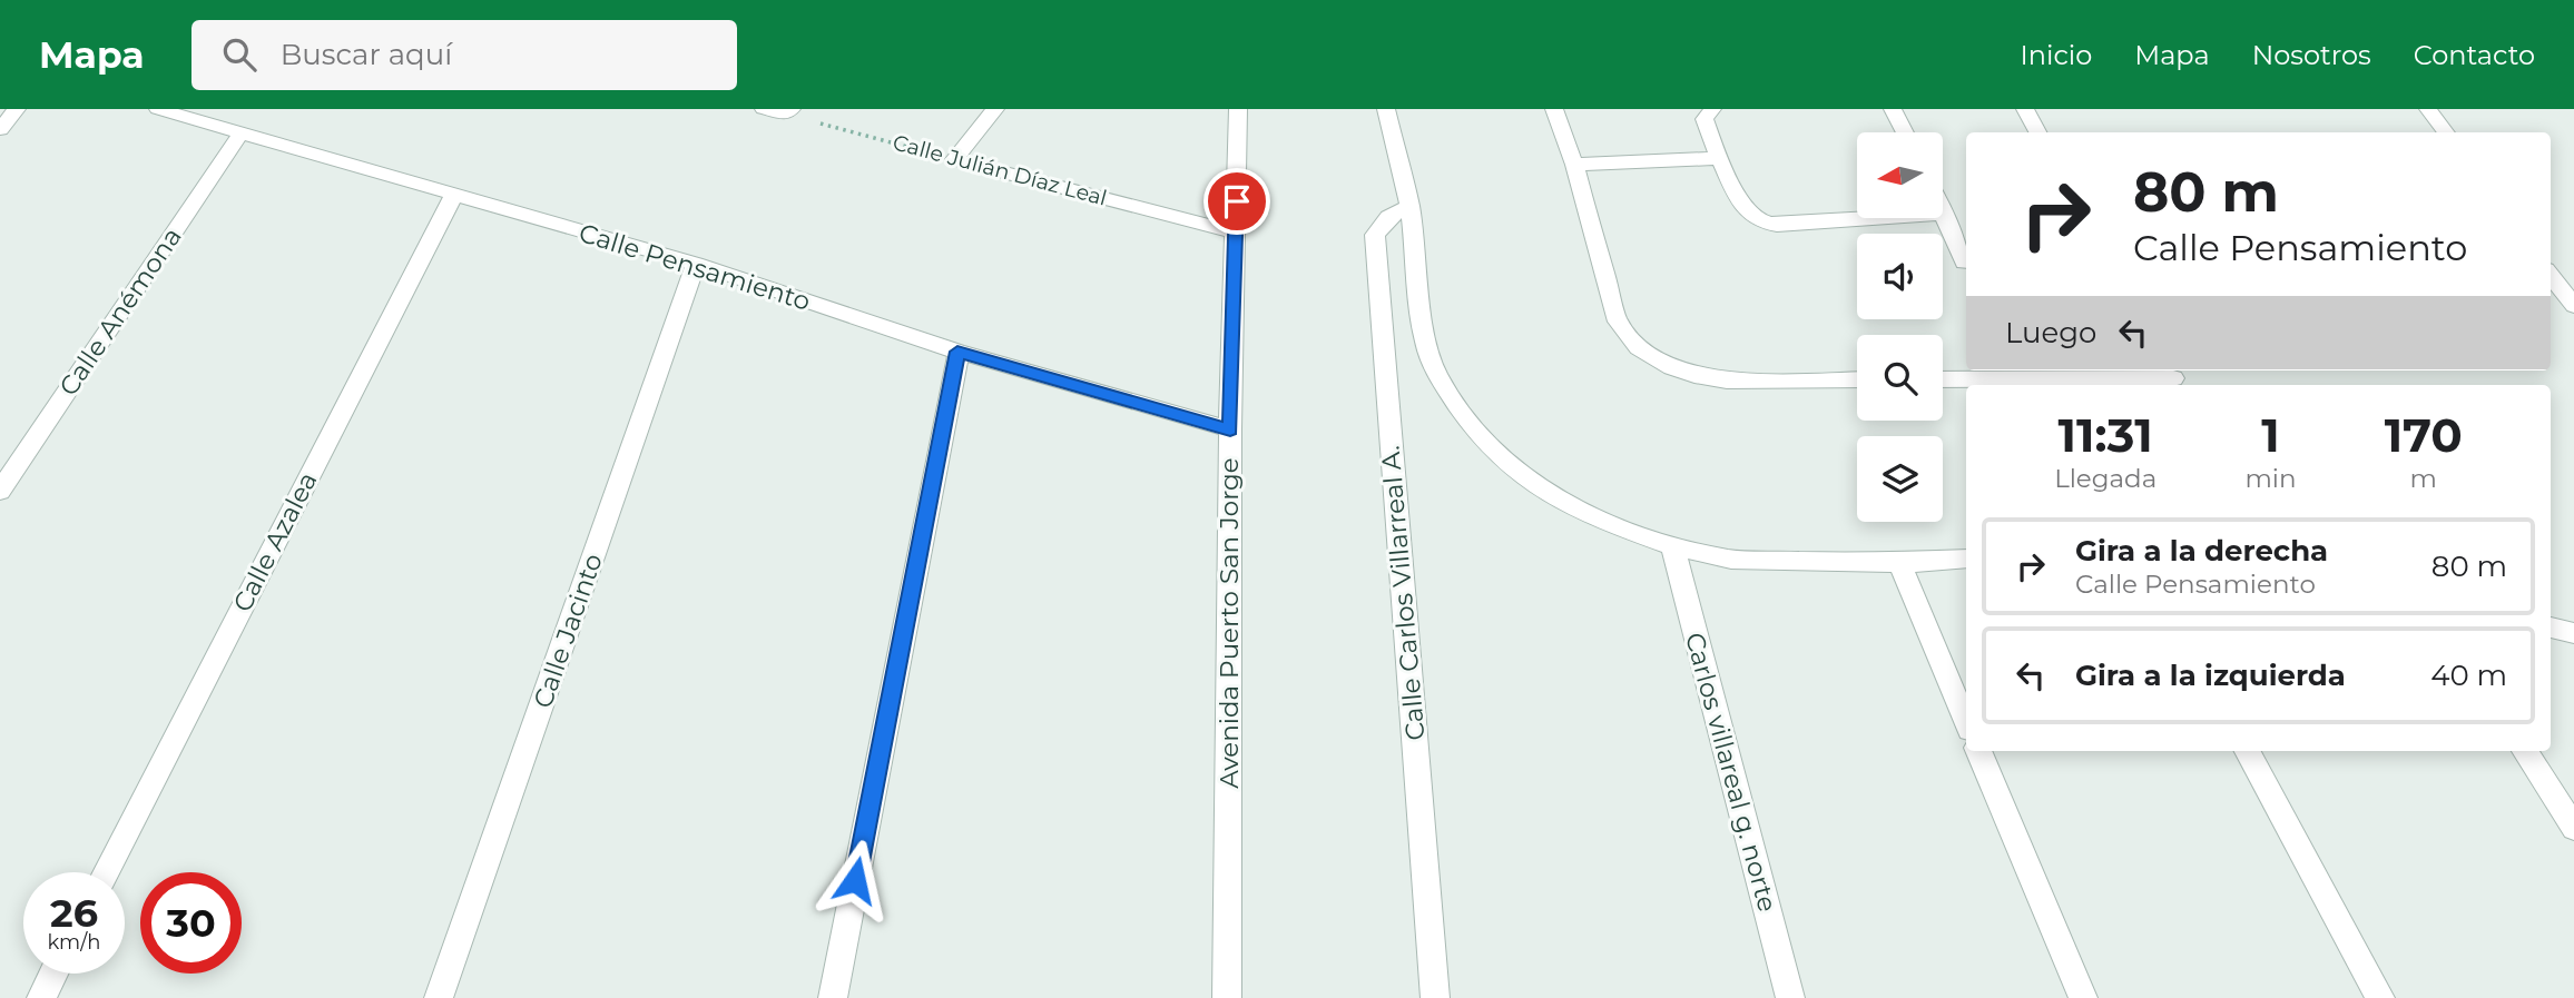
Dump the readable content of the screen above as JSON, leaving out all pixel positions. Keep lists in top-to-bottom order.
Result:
{
  "streets": {
    "street": [
      "Calle Julián Díaz Leal",
      "Calle Pensamiento",
      "Calle Anémona",
      "Calle Azalea",
      "Calle Carlos Villarreal A.",
      "Avenida Puerto San Jorge",
      "Calle Jacinto",
      "Carlos villareal g. norte"
    ]
  },
  "crossings": [
    ["Calle Julián Díaz Leal", "Avenida Puerto San Jorge"],
    ["Calle Pensamiento", "Calle Anémona"],
    ["Calle Pensamiento", "Calle Azalea"],
    ["Calle Pensamiento", "Avenida Puerto San Jorge"],
    ["Calle Pensamiento", "Calle Jacinto"]
  ],
  "north": "left",
  "page": {
    "header": "Mapa",
    "search": "Buscar aquí",
    "nav": [
      "Inicio",
      "Mapa",
      "Nosotros",
      "Contacto"
    ],
    "turn": ["80 m", "Calle Pensamiento"],
    "then": "Luego",
    "eta": [
      "11:31",
      "Llegada",
      "1",
      "min",
      "170",
      "m"
    ],
    "list": [
      {
        "name": "Gira a la derecha",
        "note": "Calle Pensamiento",
        "value": "80 m"
      },
      {
        "name": "Gira a la izquierda",
        "value": "40 m"
      }
    ],
    "speed": "26 km/h",
    "limit": "30"
  }
}
